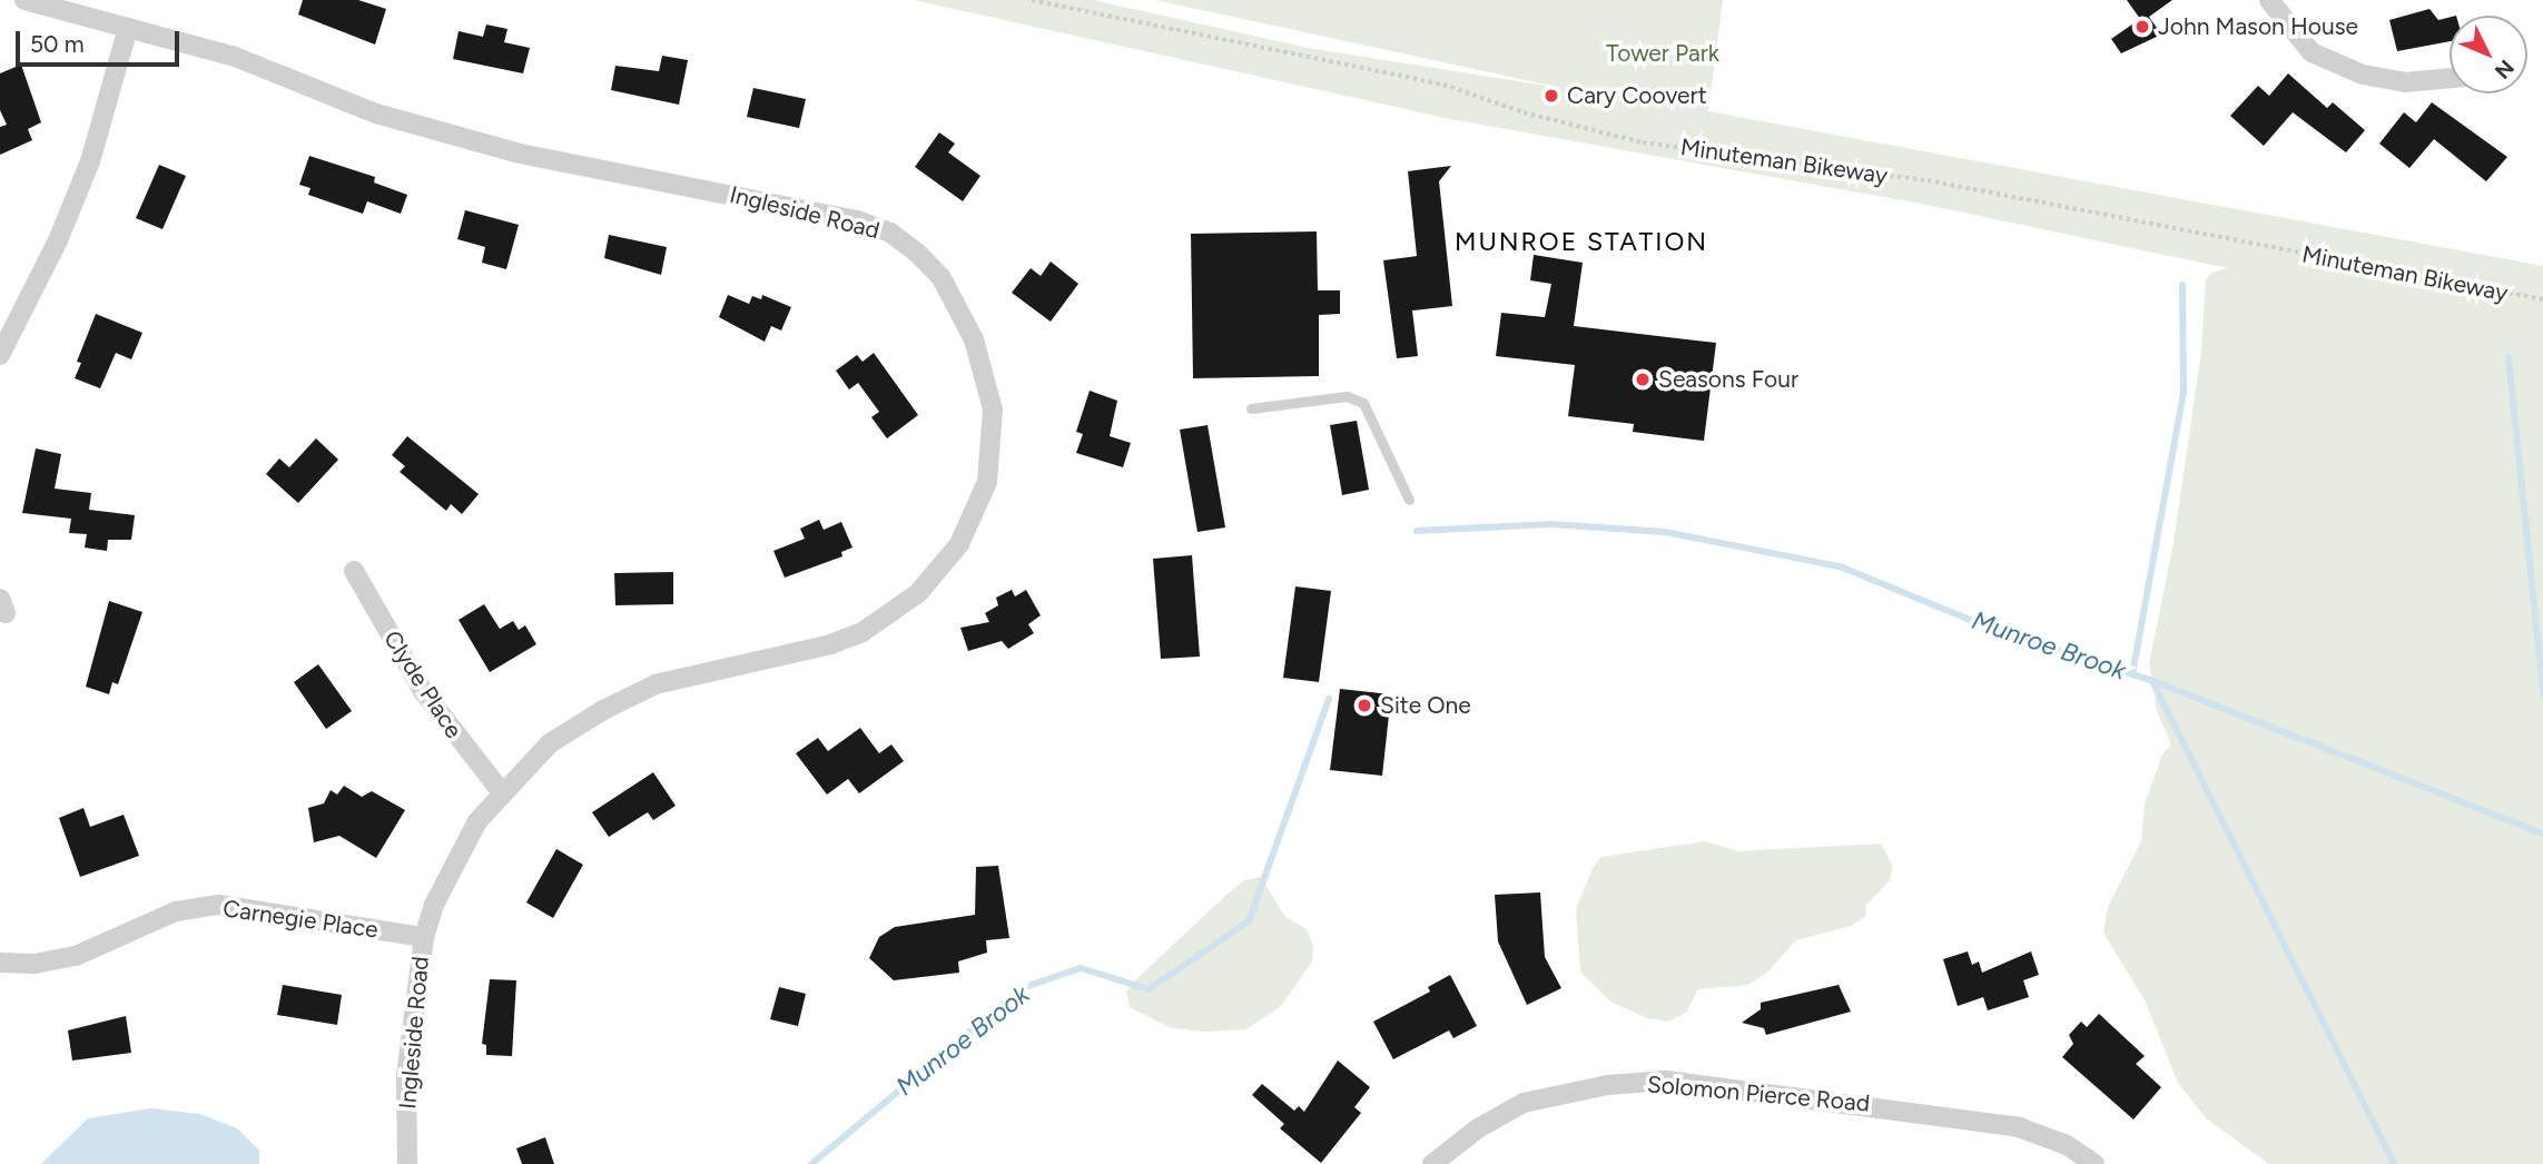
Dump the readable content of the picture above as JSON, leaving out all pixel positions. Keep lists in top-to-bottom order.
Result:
{
  "streets": {
    "street": [
      "Ingleside Road",
      "Clyde Place",
      "Carnegie Place",
      "Solomon Pierce Road"
    ],
    "path": ["Minuteman Bikeway"]
  },
  "crossings": [
    ["Ingleside Road", "Clyde Place"],
    ["Ingleside Road", "Carnegie Place"]
  ],
  "districts": ["MUNROE STATION"],
  "water": ["Munroe Brook"],
  "parks": ["Tower Park"],
  "places": [
    "John Mason House",
    "Cary Coovert",
    "Seasons Four",
    "Site One"
  ],
  "scale_bar": "50 m",
  "north": "bottom right"
}
